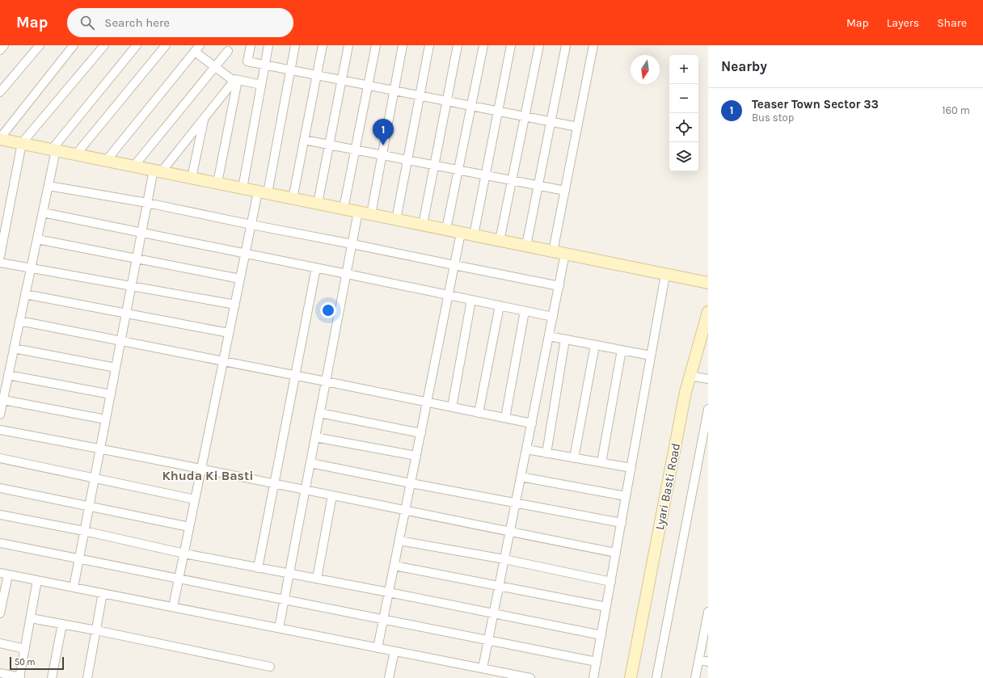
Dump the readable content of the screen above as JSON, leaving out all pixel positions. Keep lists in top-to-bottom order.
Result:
{
  "streets": {
    "street": ["Lyari Basti Road"]
  },
  "districts": ["Khuda Ki Basti"],
  "scale_bar": "50 m",
  "north": "bottom",
  "page": {
    "header": "Map",
    "search": "Search here",
    "nav": ["Map", "Layers", "Share"],
    "heading": "Nearby",
    "map_buttons": ["+", "−"],
    "list": [
      {
        "mark": "1",
        "name": "Teaser Town Sector 33",
        "note": "Bus stop",
        "value": "160 m"
      }
    ],
    "pins": "1",
    "scale": "50 m"
  }
}
